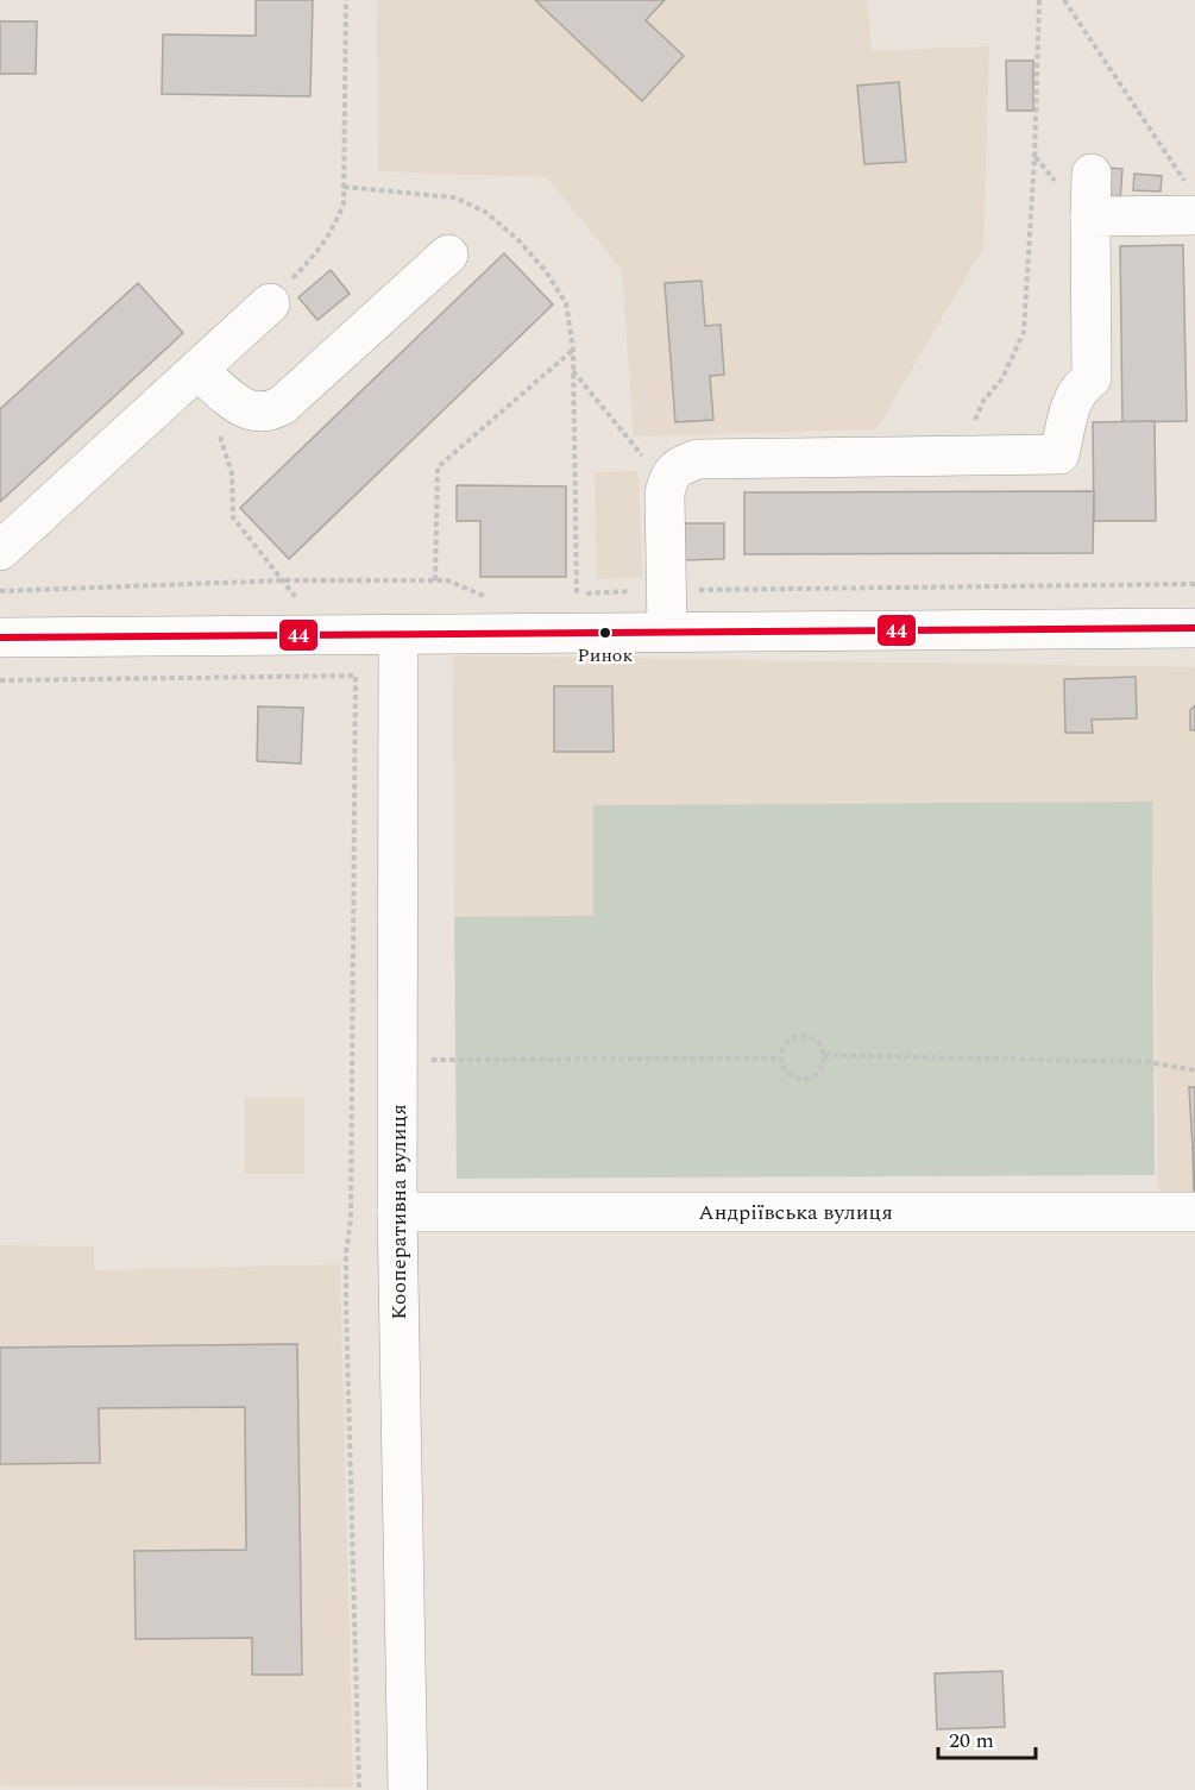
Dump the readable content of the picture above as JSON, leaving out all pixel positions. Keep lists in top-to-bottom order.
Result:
{
  "streets": {
    "street": ["Кооперативна вулиця", "Андріївська вулиця"]
  },
  "crossings": [
    ["Кооперативна вулиця", "Андріївська вулиця"]
  ],
  "places": ["Ринок"],
  "lines": ["transit line 44"],
  "scale_bar": "20 m"
}
